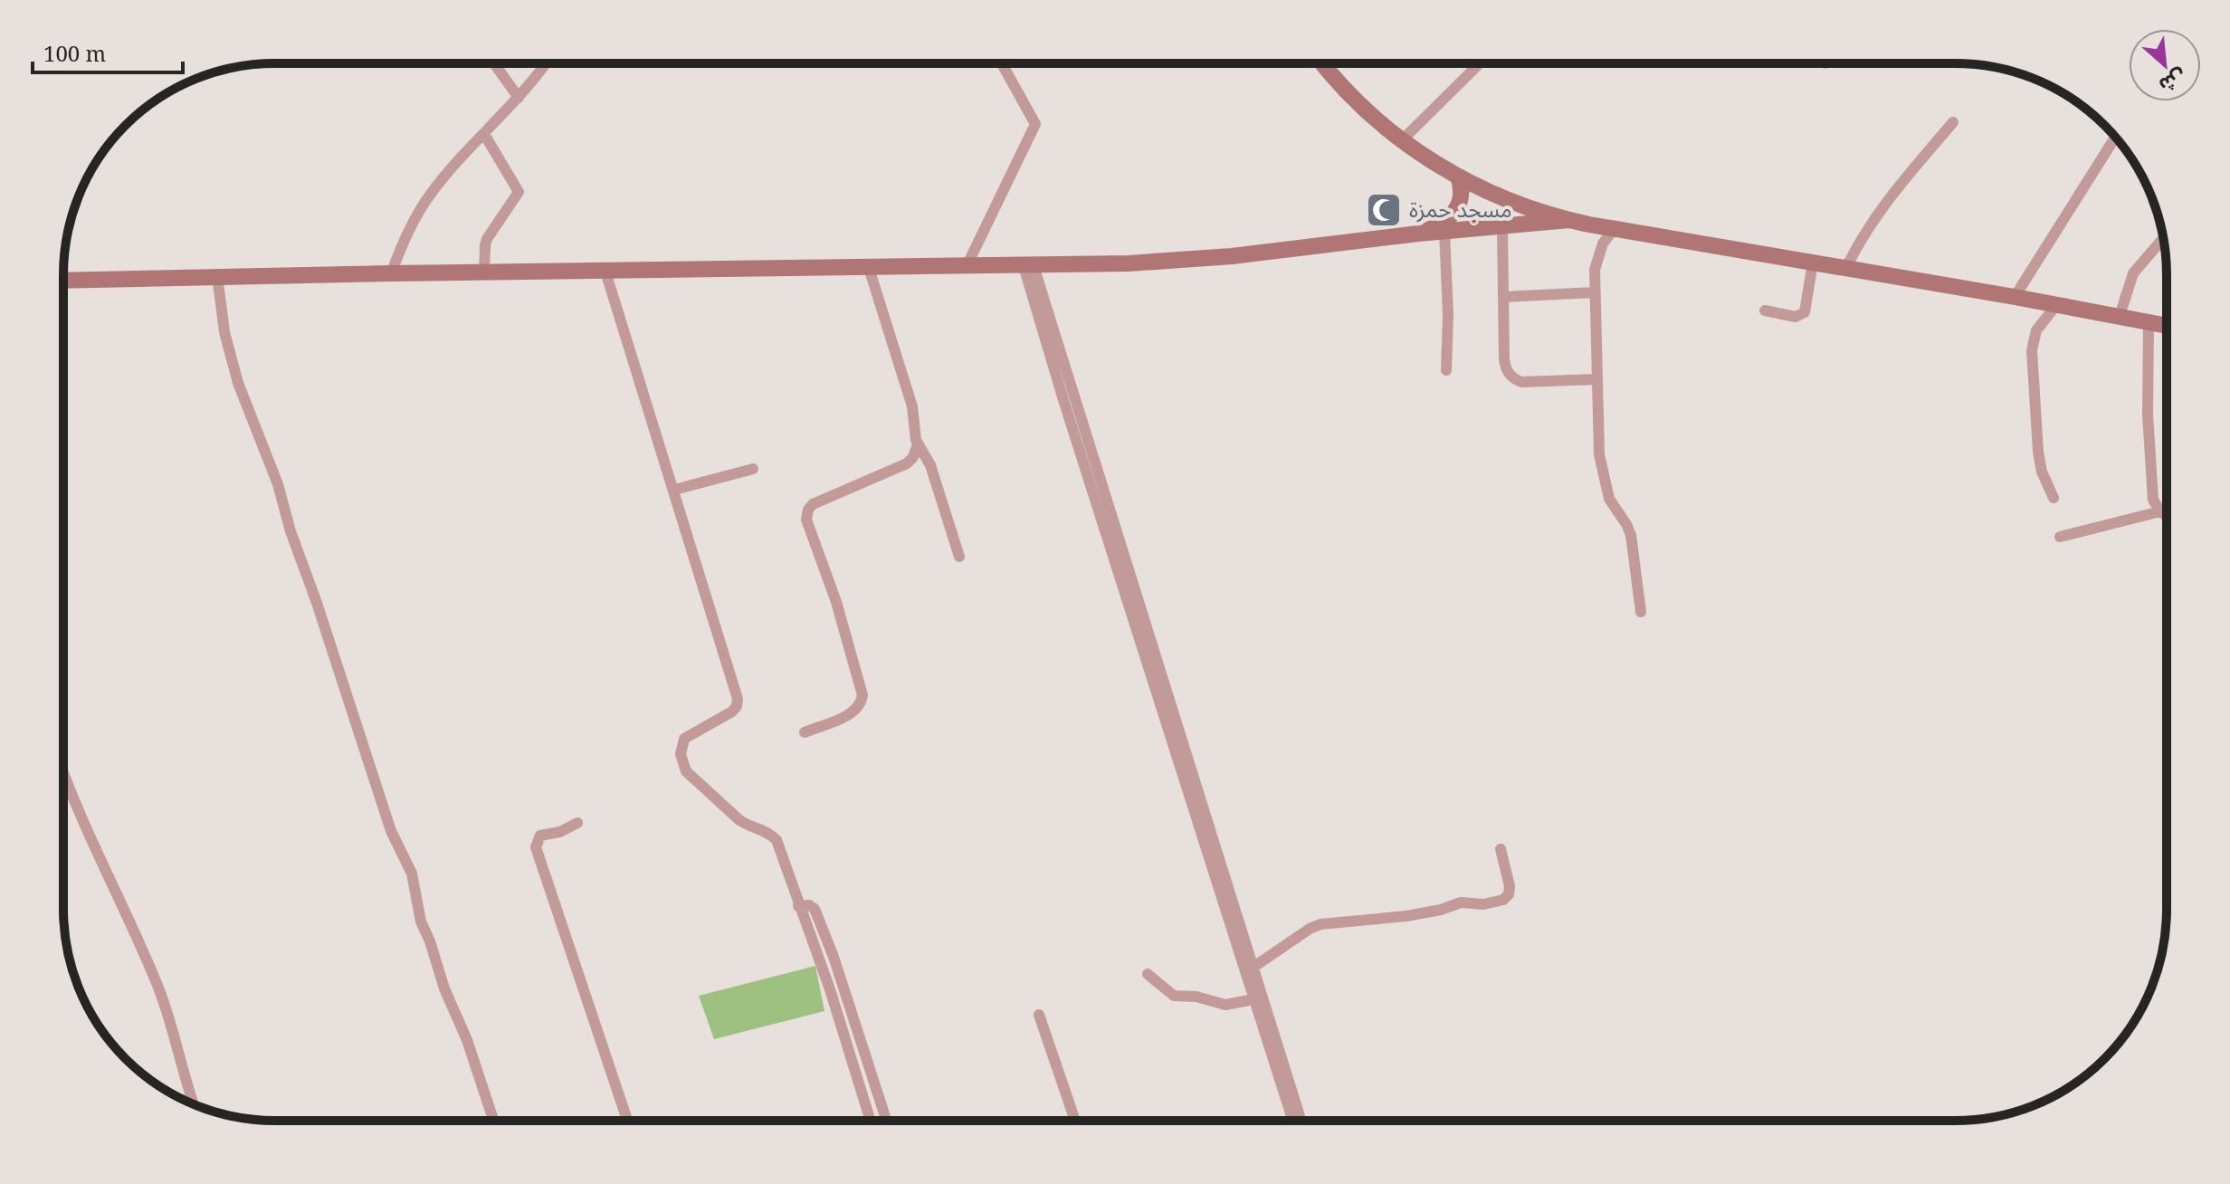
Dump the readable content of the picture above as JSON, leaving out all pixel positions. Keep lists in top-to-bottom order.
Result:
{
  "places": {
    "mosque": ["مسجد حمزة"]
  },
  "scale_bar": "100 m",
  "north": "bottom right"
}
